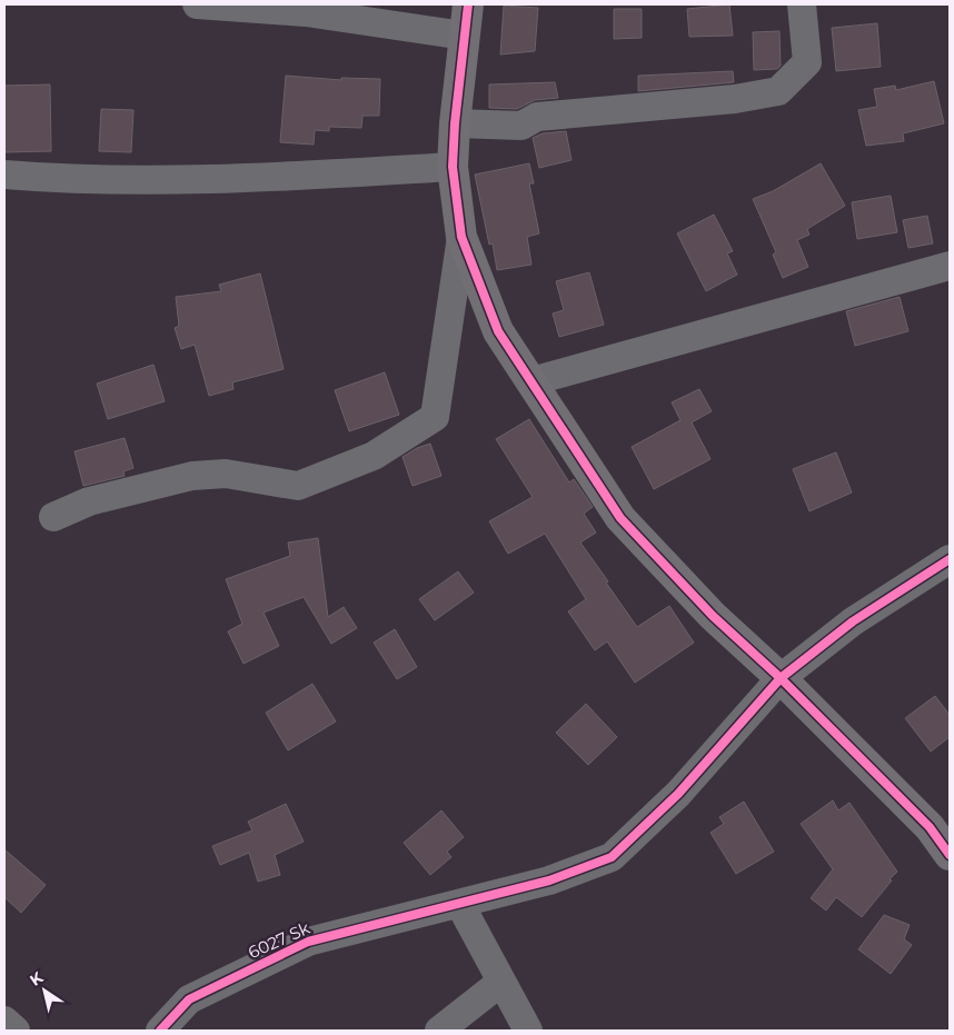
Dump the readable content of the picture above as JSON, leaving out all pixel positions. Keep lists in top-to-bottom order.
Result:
{
  "streets": {
    "street": ["6027 Sk"]
  },
  "north": "top left"
}
